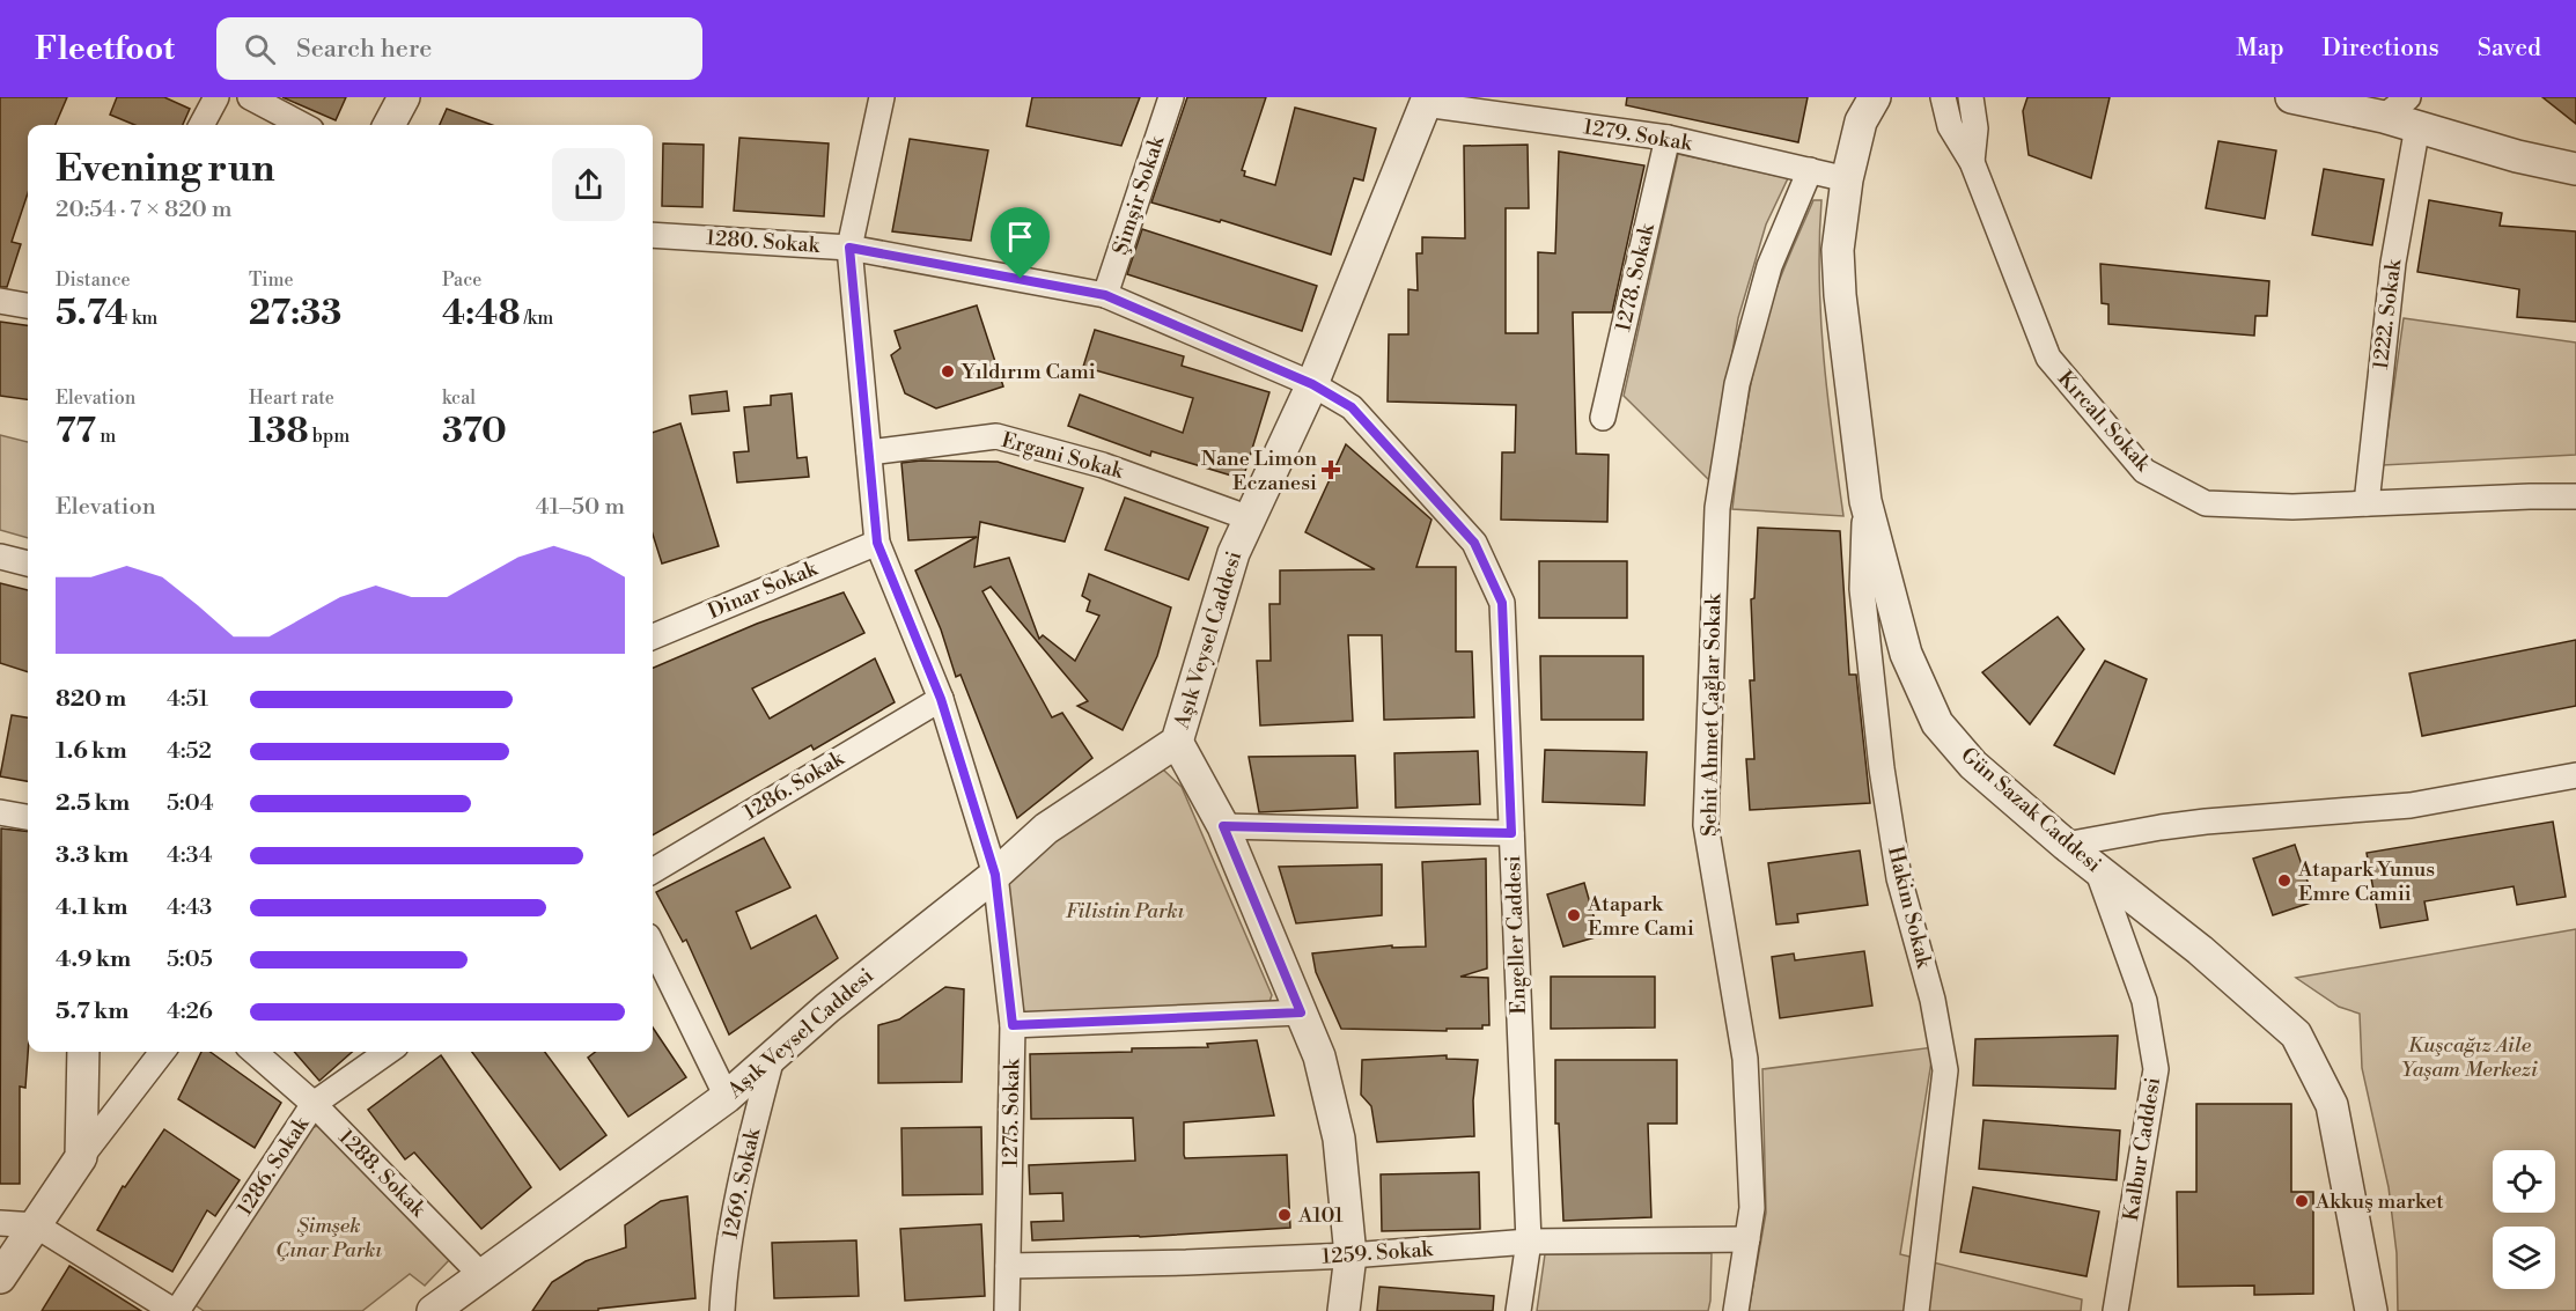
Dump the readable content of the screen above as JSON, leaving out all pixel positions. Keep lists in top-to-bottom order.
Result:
{
  "streets": {
    "street": [
      "1279. Sokak",
      "Şimşir Sokak",
      "1280. Sokak",
      "1278. Sokak",
      "1222. Sokak",
      "Kırcalı Sokak",
      "Ergani Sokak",
      "Dinar Sokak",
      "Aşık Veysel Caddesi",
      "Şehit Ahmet Çağlar Sokak",
      "1286. Sokak",
      "Gün Sazak Caddesi",
      "Hakim Sokak",
      "Engeller Caddesi",
      "1275. Sokak",
      "Kalbur Caddesi",
      "1288. Sokak",
      "1269. Sokak",
      "1259. Sokak"
    ]
  },
  "crossings": [
    ["1279. Sokak", "1278. Sokak"],
    ["1279. Sokak", "Aşık Veysel Caddesi"],
    ["1279. Sokak", "Şehit Ahmet Çağlar Sokak"],
    ["1279. Sokak", "Gün Sazak Caddesi"],
    ["Şimşir Sokak", "1280. Sokak"],
    ["1280. Sokak", "Aşık Veysel Caddesi"],
    ["1280. Sokak", "Engeller Caddesi"],
    ["1280. Sokak", "1275. Sokak"],
    ["1222. Sokak", "Kırcalı Sokak"],
    ["Ergani Sokak", "Aşık Veysel Caddesi"],
    ["Ergani Sokak", "1275. Sokak"],
    ["Dinar Sokak", "1275. Sokak"],
    ["Aşık Veysel Caddesi", "Engeller Caddesi"],
    ["Aşık Veysel Caddesi", "1275. Sokak"],
    ["Aşık Veysel Caddesi", "1288. Sokak"],
    ["Aşık Veysel Caddesi", "1269. Sokak"],
    ["Şehit Ahmet Çağlar Sokak", "1259. Sokak"],
    ["1286. Sokak", "1275. Sokak"],
    ["1286. Sokak", "1288. Sokak"],
    ["Gün Sazak Caddesi", "Hakim Sokak"],
    ["Gün Sazak Caddesi", "Kalbur Caddesi"],
    ["Engeller Caddesi", "1259. Sokak"],
    ["1275. Sokak", "1259. Sokak"]
  ],
  "parks": ["Filistin Parkı", "Kuşcağız Aile Yaşam Merkezi", "Şimşek Çınar Parkı"],
  "places": {
    "other": [
      "Yıldırım Cami",
      "Atapark Yunus Emre Camii",
      "Atapark Emre Cami",
      "Akkuş market",
      "A101"
    ],
    "health": ["Nane Limon Eczanesi"]
  },
  "page": {
    "header": "Fleetfoot",
    "search": "Search here",
    "nav": ["Map", "Directions", "Saved"],
    "heading": ["Evening run", "20:54 · 7 × 820 m"],
    "stats": [
      ["Distance", "5.74 km"],
      ["Time", "27:33"],
      ["Pace", "4:48 /km"],
      ["Elevation", "77 m"],
      ["Heart rate", "138 bpm"],
      ["kcal", "370"]
    ],
    "chart": ["Elevation", "41–50 m"],
    "list": [
      {
        "name": "820 m",
        "note": "4:51"
      },
      {
        "name": "1.6 km",
        "note": "4:52"
      },
      {
        "name": "2.5 km",
        "note": "5:04"
      },
      {
        "name": "3.3 km",
        "note": "4:34"
      },
      {
        "name": "4.1 km",
        "note": "4:43"
      },
      {
        "name": "4.9 km",
        "note": "5:05"
      },
      {
        "name": "5.7 km",
        "note": "4:26"
      }
    ]
  }
}
